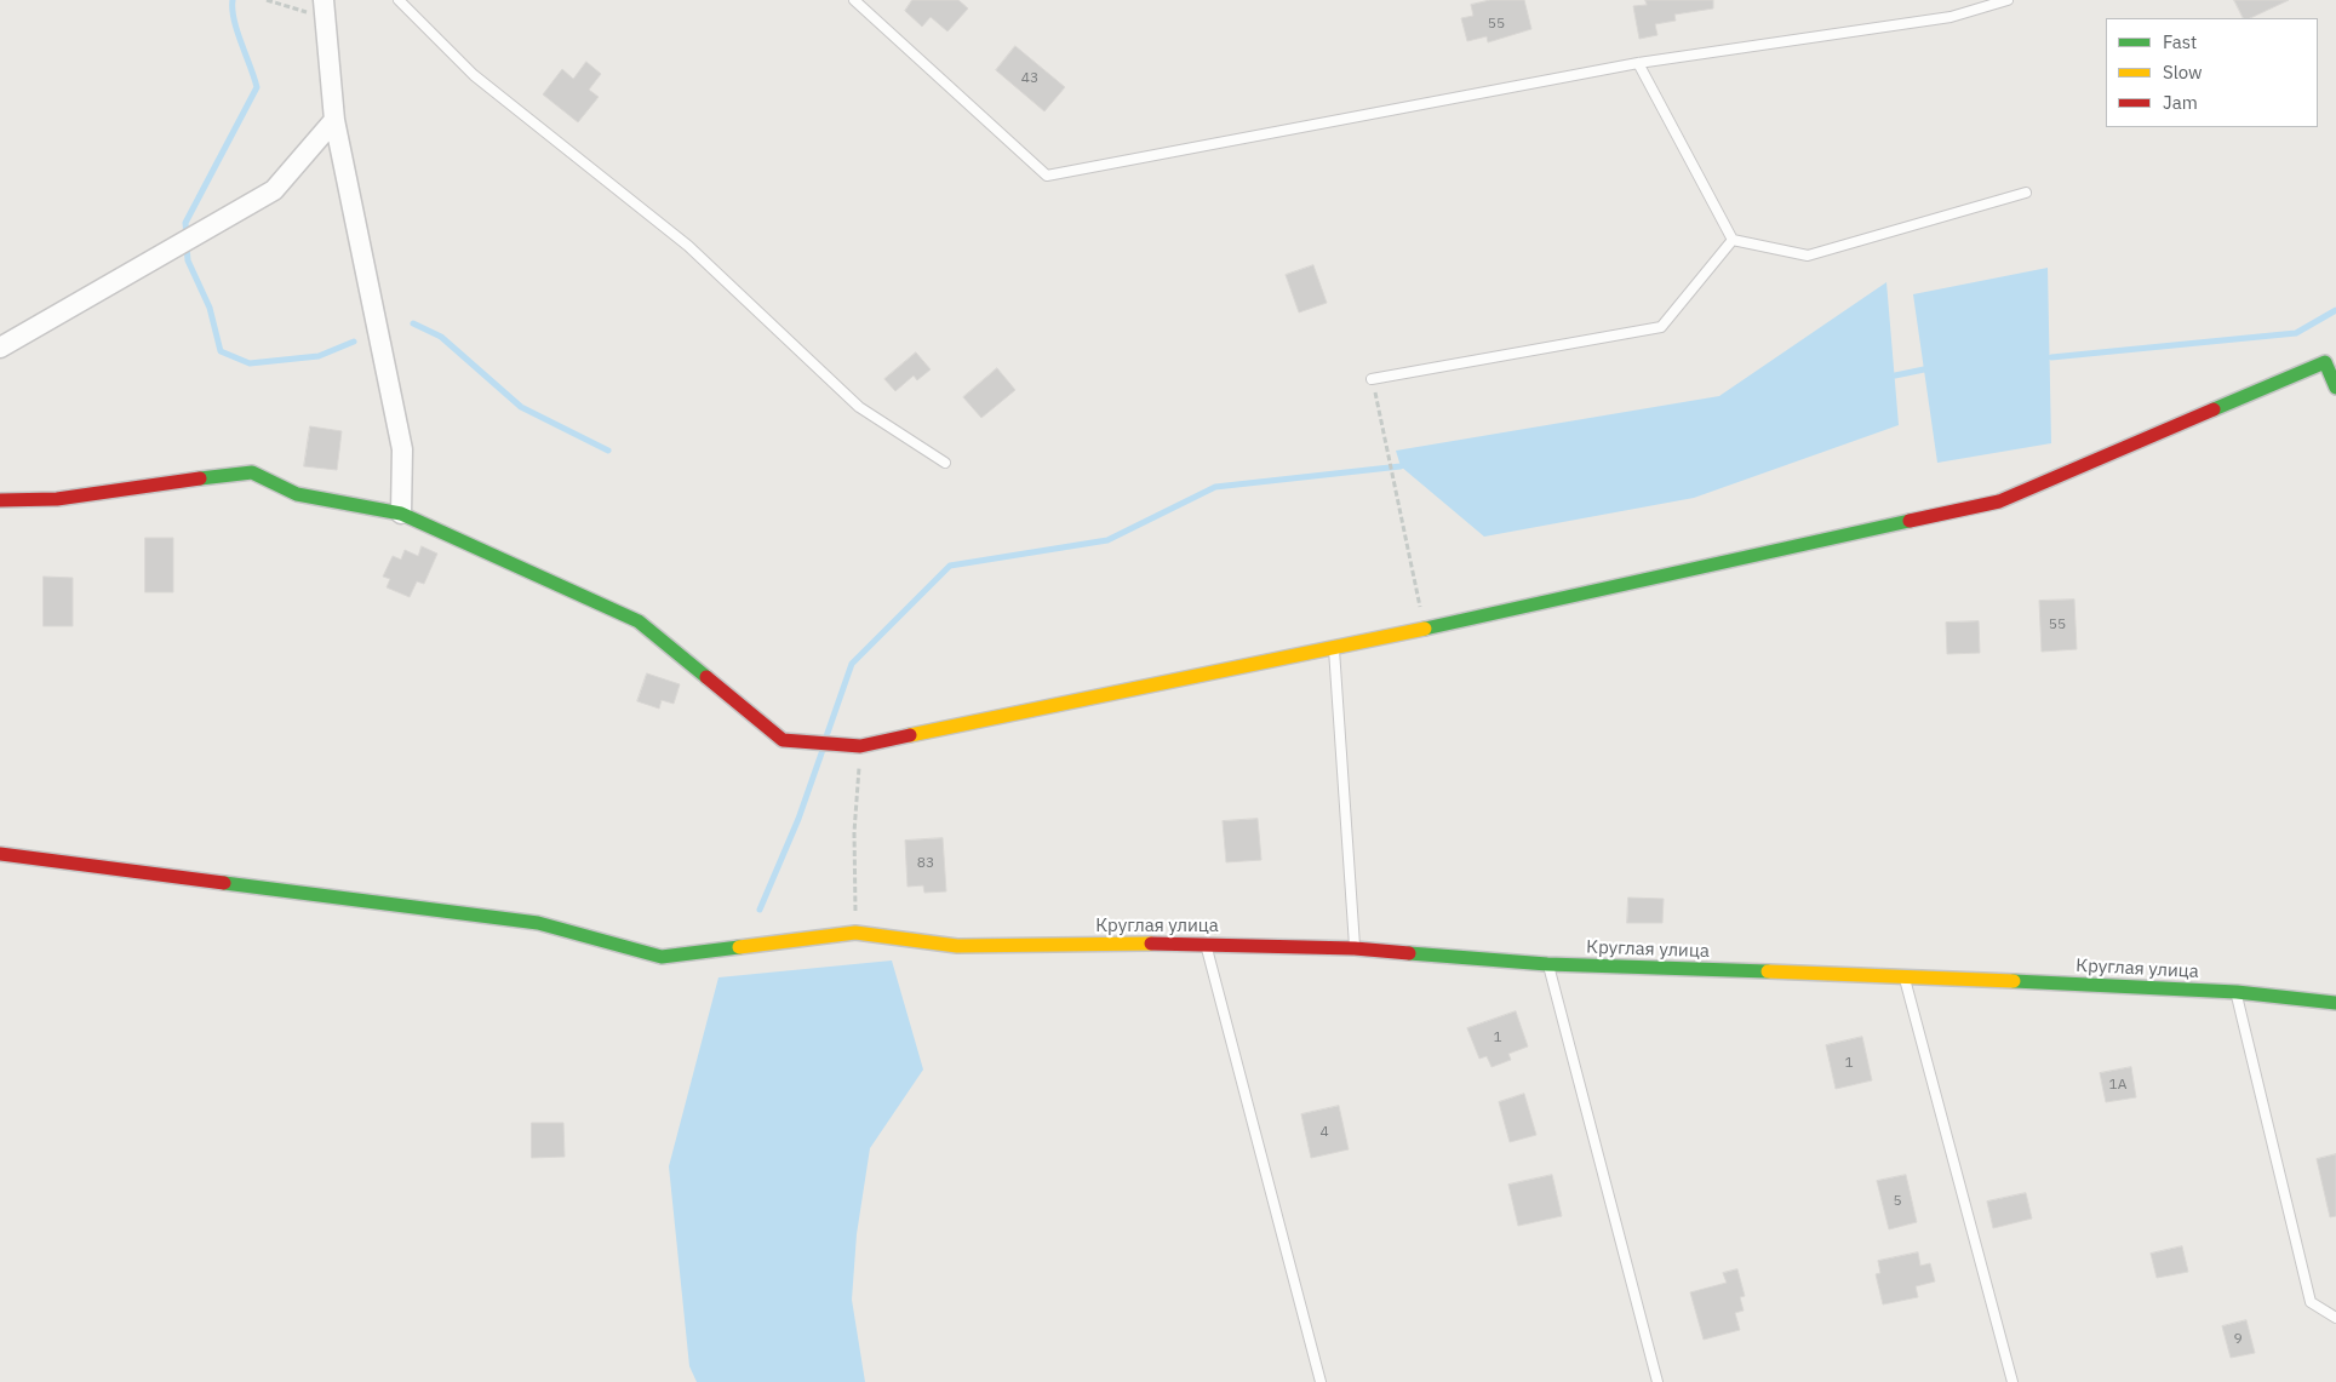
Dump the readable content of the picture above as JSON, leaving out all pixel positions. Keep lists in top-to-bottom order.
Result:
{
  "streets": {
    "street": ["Круглая улица"]
  },
  "house_numbers": [
    "55",
    "43",
    "55",
    "83",
    "1",
    "1",
    "1А",
    "4",
    "5",
    "9"
  ],
  "legend": ["Fast", "Slow", "Jam"]
}
